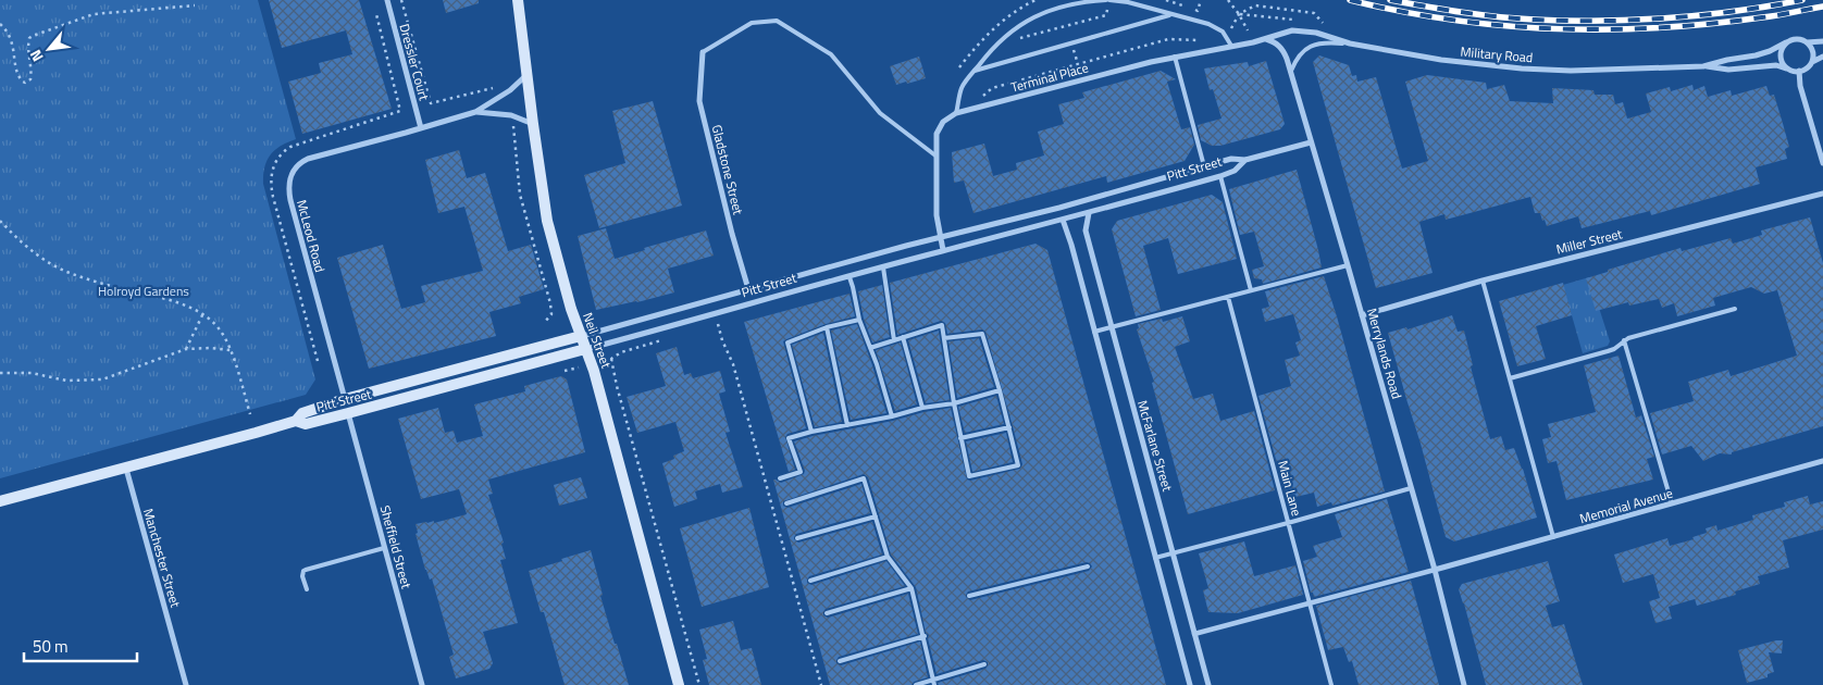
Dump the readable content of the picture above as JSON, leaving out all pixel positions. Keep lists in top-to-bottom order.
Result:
{
  "streets": {
    "main road": ["Pitt Street", "Neil Street"],
    "street": [
      "Military Road",
      "Dressler Court",
      "Terminal Place",
      "Gladstone Street",
      "McLeod Road",
      "Miller Street",
      "Merrylands Road",
      "McFarlane Street",
      "Memorial Avenue",
      "Sheffield Street",
      "Manchester Street"
    ],
    "lane": ["Main Lane"]
  },
  "crossings": [
    ["Military Road", "Terminal Place"],
    ["Dressler Court", "McLeod Road"],
    ["Terminal Place", "Pitt Street"],
    ["Terminal Place", "Merrylands Road"],
    ["Pitt Street", "Gladstone Street"],
    ["Pitt Street", "McLeod Road"],
    ["Pitt Street", "Neil Street"],
    ["Pitt Street", "Merrylands Road"],
    ["Pitt Street", "McFarlane Street"],
    ["Pitt Street", "Sheffield Street"],
    ["Pitt Street", "Manchester Street"],
    ["McLeod Road", "Neil Street"],
    ["Miller Street", "Merrylands Road"],
    ["Merrylands Road", "Memorial Avenue"]
  ],
  "parks": ["Holroyd Gardens"],
  "scale_bar": "50 m",
  "north": "bottom left"
}
